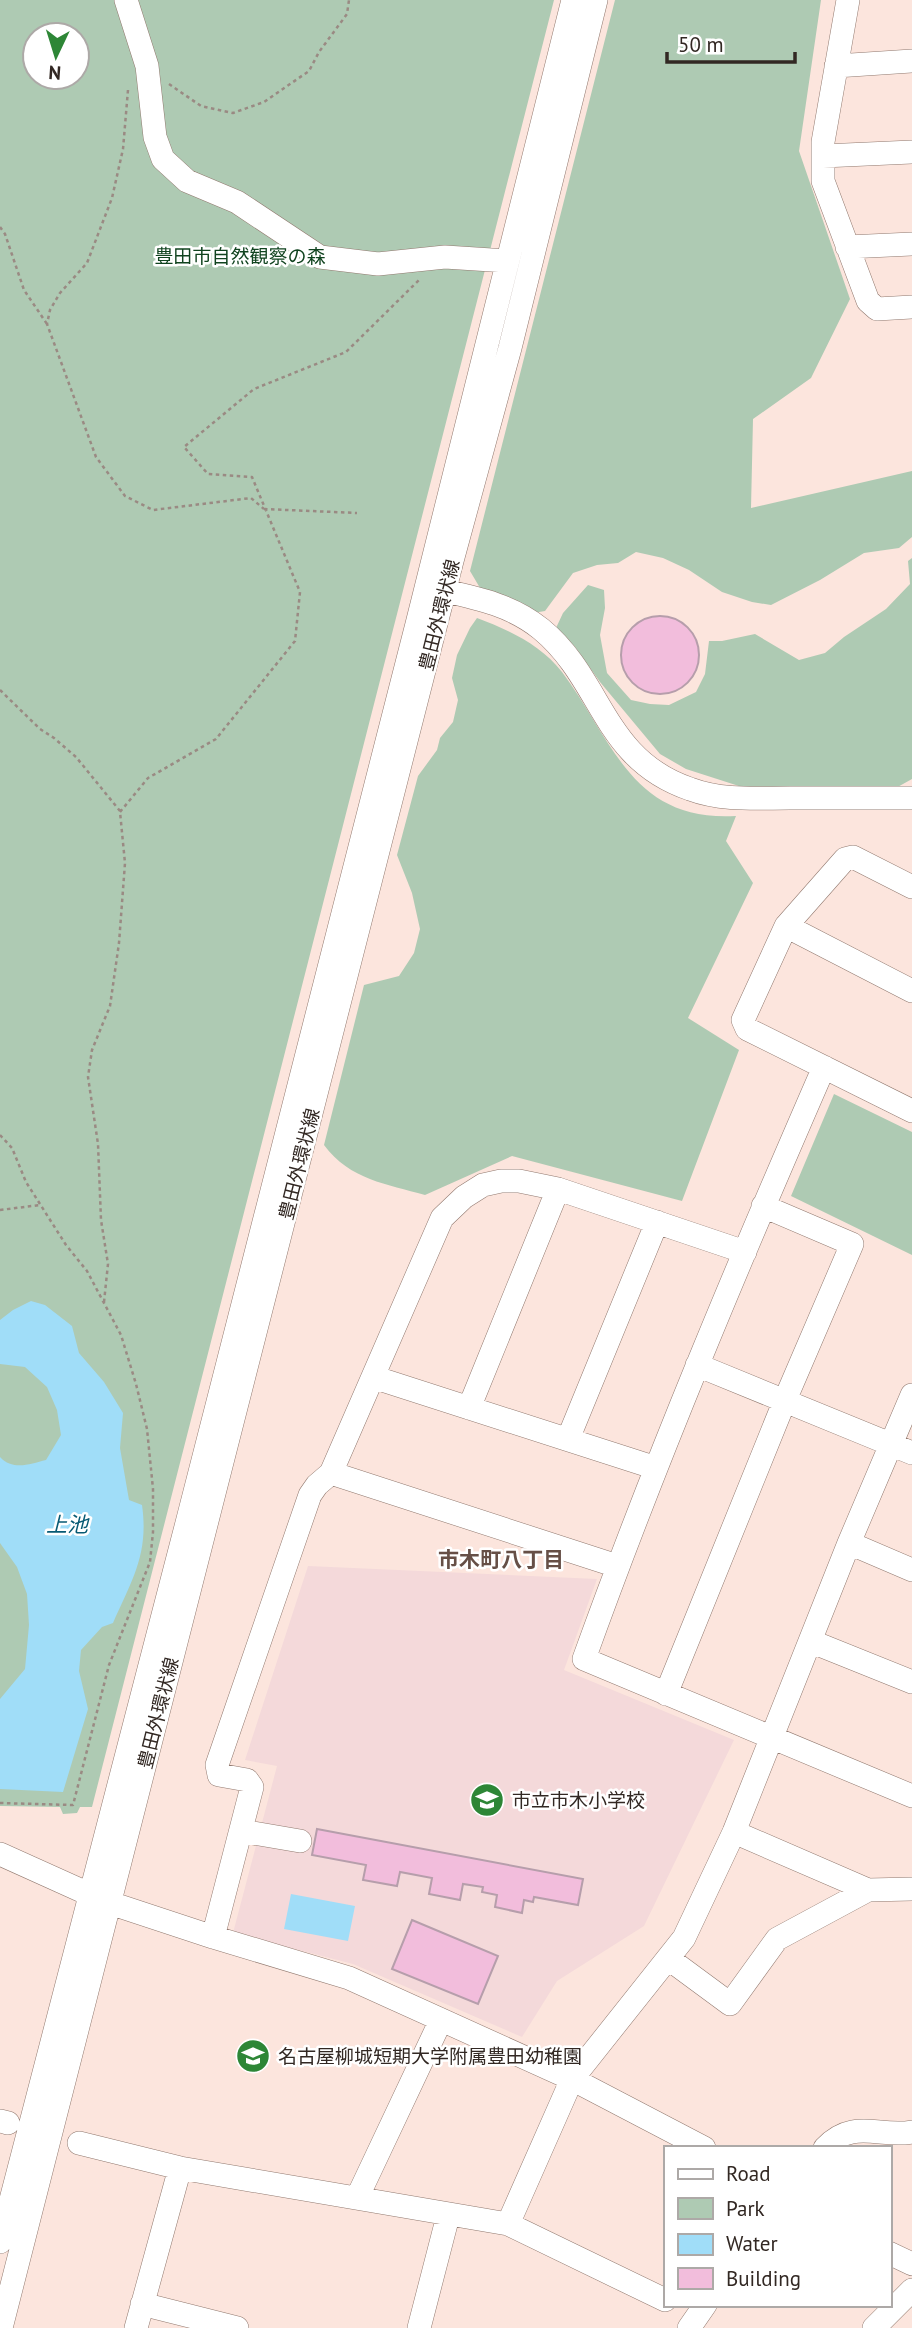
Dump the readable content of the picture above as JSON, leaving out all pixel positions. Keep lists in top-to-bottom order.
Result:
{
  "streets": {
    "street": ["豊田外環状線"]
  },
  "districts": ["市木町八丁目"],
  "water": ["上池"],
  "parks": ["豊田市自然観察の森"],
  "places": {
    "school or university": ["市立市木小学校", "名古屋柳城短期大学附属豊田幼稚園"]
  },
  "legend": [
    "Road",
    "Park",
    "Water",
    "Building"
  ],
  "scale_bar": "50 m",
  "north": "bottom"
}
